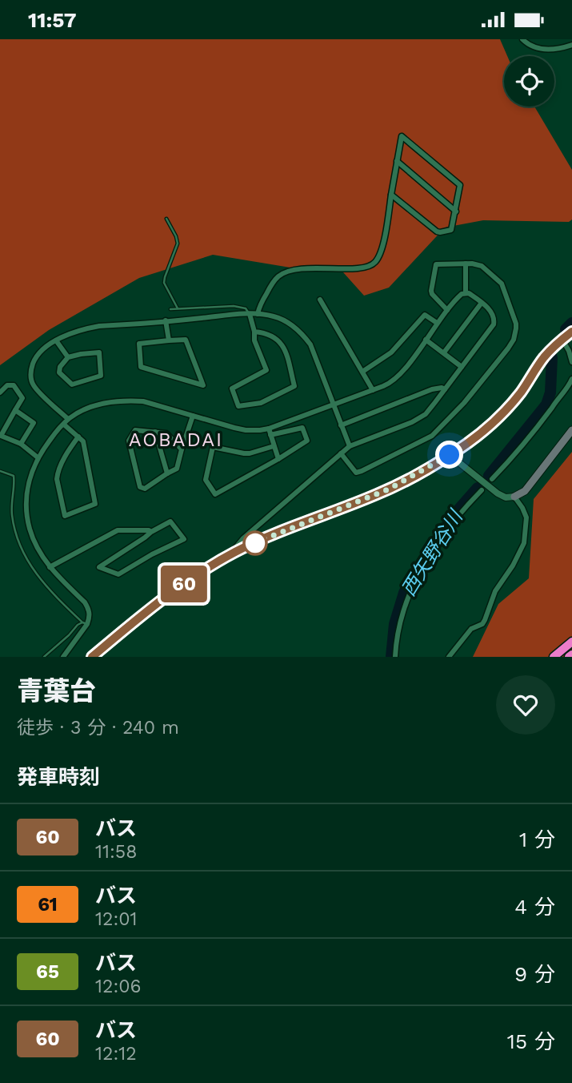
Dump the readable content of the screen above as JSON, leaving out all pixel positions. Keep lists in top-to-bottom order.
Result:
{
  "districts": ["AOBADAI"],
  "water": ["西矢野谷川"],
  "lines": ["bus line 60"],
  "page": {
    "status": "11:57",
    "on_map": "60",
    "heading": [
      ["青葉台", "徒歩 · 3 分 · 240 m"],
      "発車時刻"
    ],
    "list": [
      {
        "mark": "60",
        "name": "バス",
        "note": "11:58",
        "value": "1 分"
      },
      {
        "mark": "61",
        "name": "バス",
        "note": "12:01",
        "value": "4 分"
      },
      {
        "mark": "65",
        "name": "バス",
        "note": "12:06",
        "value": "9 分"
      },
      {
        "mark": "60",
        "name": "バス",
        "note": "12:12",
        "value": "15 分"
      }
    ]
  }
}
